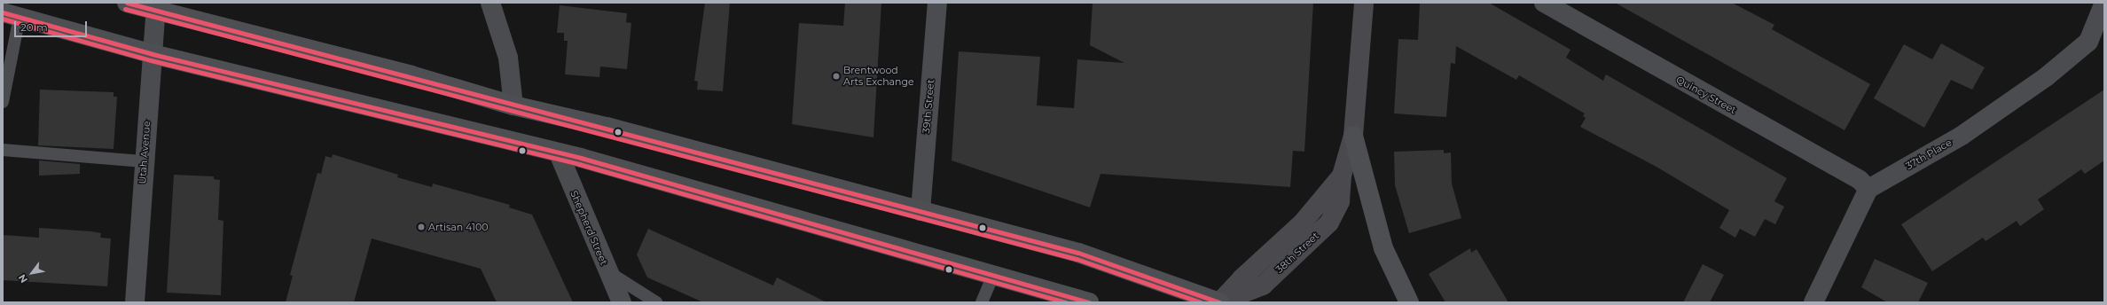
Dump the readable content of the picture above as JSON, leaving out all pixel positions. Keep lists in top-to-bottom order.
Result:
{
  "streets": {
    "main road": ["38th Street"],
    "street": [
      "Quincy Street",
      "39th Street",
      "Utah Avenue",
      "37th Place",
      "Shepherd Street"
    ]
  },
  "crossings": [
    ["Quincy Street", "37th Place"]
  ],
  "places": ["Brentwood Arts Exchange", "Artisan 4100"],
  "scale_bar": "20 m",
  "north": "bottom left"
}
